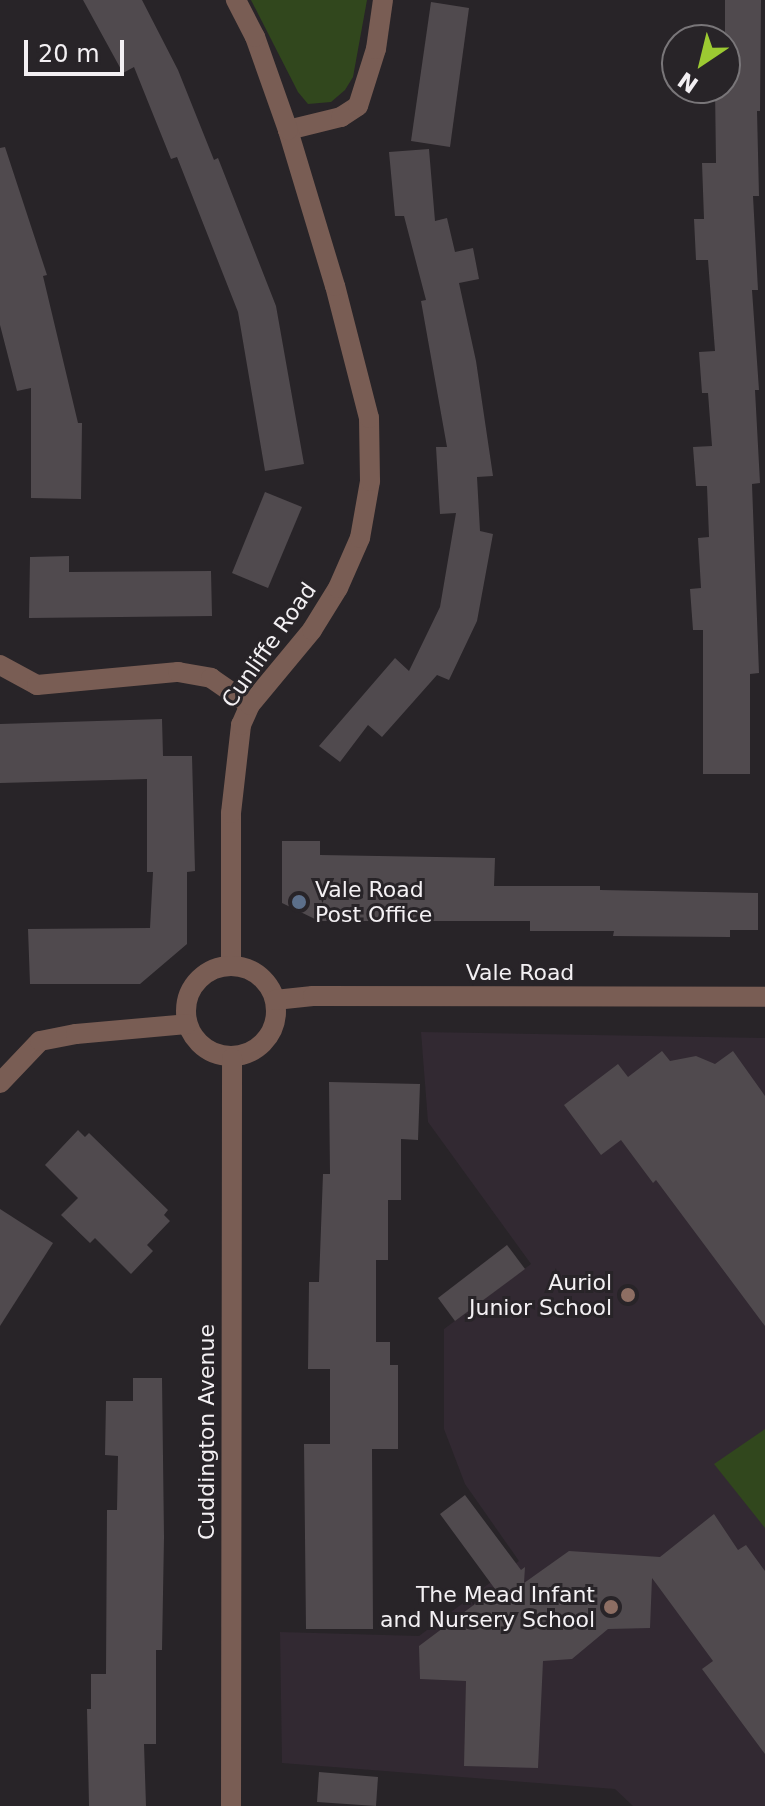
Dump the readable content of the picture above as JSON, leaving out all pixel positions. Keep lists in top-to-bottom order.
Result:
{
  "streets": {
    "street": ["Cunliffe Road", "Vale Road", "Cuddington Avenue"]
  },
  "crossings": [
    ["Cunliffe Road", "Vale Road"],
    ["Cunliffe Road", "Cuddington Avenue"],
    ["Vale Road", "Cuddington Avenue"]
  ],
  "places": ["Vale Road Post Office", "Auriol Junior School", "The Mead Infant and Nursery School"],
  "scale_bar": "20 m",
  "north": "bottom left"
}
